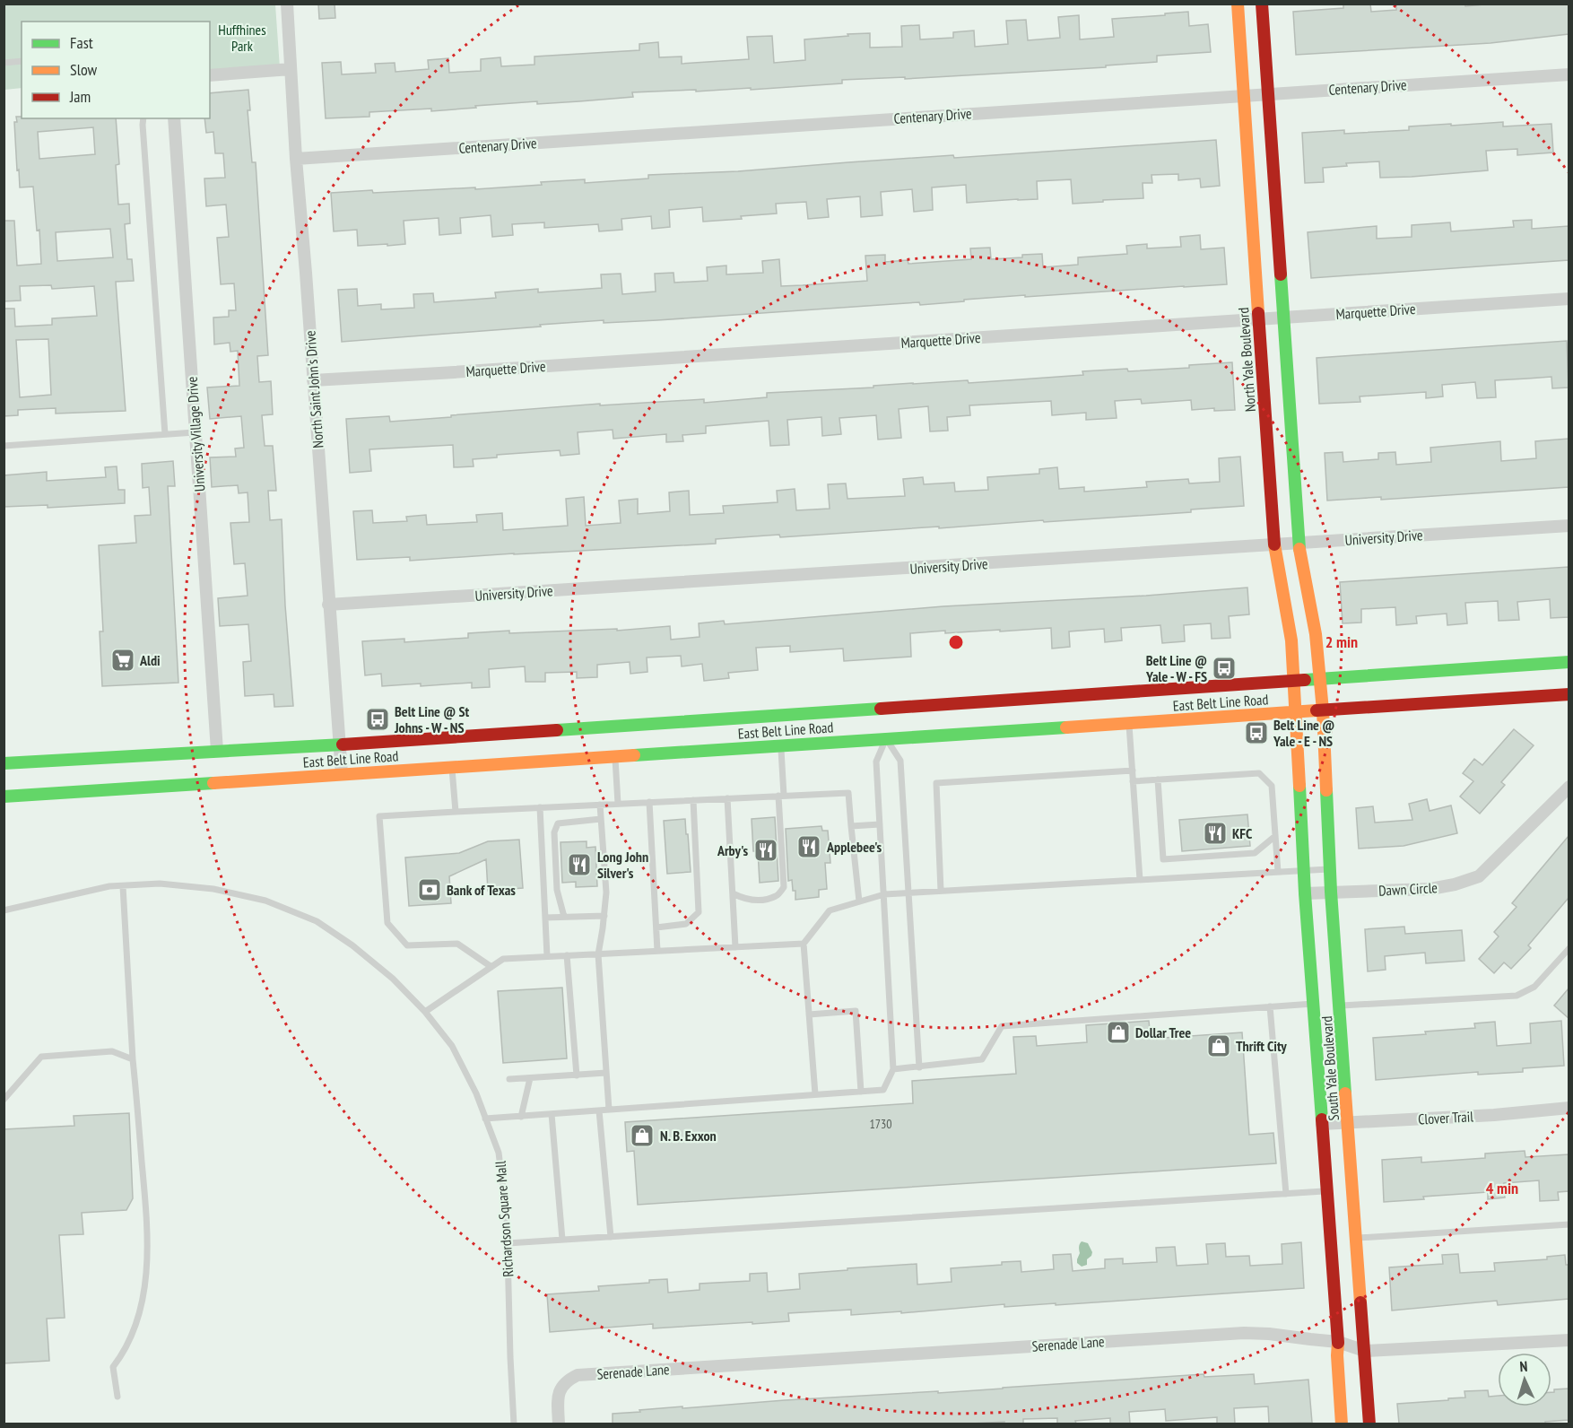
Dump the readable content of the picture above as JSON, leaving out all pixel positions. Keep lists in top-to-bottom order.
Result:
{
  "streets": {
    "main road": ["North Yale Boulevard", "East Belt Line Road", "South Yale Boulevard"],
    "street": [
      "Centenary Drive",
      "Marquette Drive",
      "North Saint John's Drive",
      "University Village Drive",
      "University Drive",
      "Dawn Circle",
      "Clover Trail",
      "Serenade Lane"
    ],
    "lane": ["Richardson Square Mall"]
  },
  "crossings": [
    ["Centenary Drive", "North Yale Boulevard"],
    ["Centenary Drive", "North Saint John's Drive"],
    ["Marquette Drive", "North Yale Boulevard"],
    ["Marquette Drive", "North Saint John's Drive"],
    ["North Yale Boulevard", "University Drive"],
    ["North Yale Boulevard", "East Belt Line Road"],
    ["North Yale Boulevard", "South Yale Boulevard"],
    ["North Saint John's Drive", "University Drive"],
    ["North Saint John's Drive", "East Belt Line Road"],
    ["University Village Drive", "East Belt Line Road"],
    ["East Belt Line Road", "South Yale Boulevard"],
    ["Dawn Circle", "South Yale Boulevard"],
    ["South Yale Boulevard", "Clover Trail"],
    ["South Yale Boulevard", "Serenade Lane"]
  ],
  "parks": ["Huffhines Park"],
  "places": {
    "supermarket": ["Aldi"],
    "bus stop": ["Belt Line @ Yale - W - FS", "Belt Line @ St Johns - W - NS", "Belt Line @ Yale - E - NS"],
    "restaurant": [
      "KFC",
      "Applebee's",
      "Arby's",
      "Long John Silver's"
    ],
    "bank": ["Bank of Texas"],
    "shop": ["Dollar Tree", "Thrift City", "N. B. Exxon"]
  },
  "house_numbers": ["1730"],
  "legend": ["Fast", "Slow", "Jam"],
  "north": "top",
  "rings": ["2 min", "4 min"]
}
